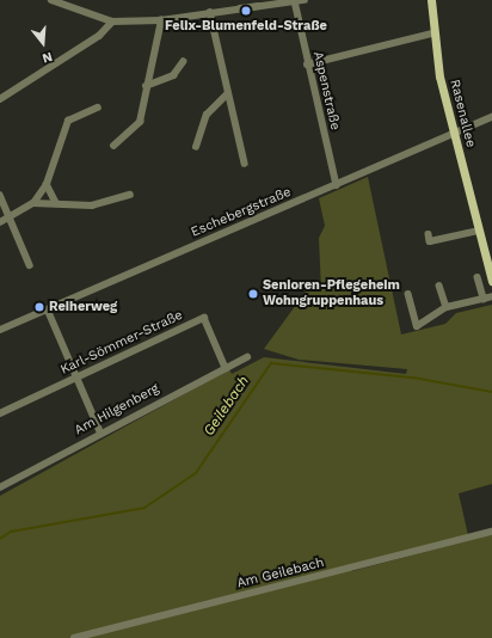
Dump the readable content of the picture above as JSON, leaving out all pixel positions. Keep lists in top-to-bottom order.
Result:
{
  "streets": {
    "main road": ["Rasenallee"],
    "street": [
      "Aspenstraße",
      "Eschebergstraße",
      "Karl-Sömmer-Straße",
      "Am Hilgenberg",
      "Am Geilebach"
    ]
  },
  "crossings": [
    ["Aspenstraße", "Eschebergstraße"],
    ["Rasenallee", "Eschebergstraße"],
    ["Karl-Sömmer-Straße", "Am Hilgenberg"]
  ],
  "water": ["Geilebach"],
  "places": ["Felix-Blumenfeld-Straße", "Senioren-Pflegeheim Wohngruppenhaus", "Reiherweg"],
  "north": "bottom"
}
